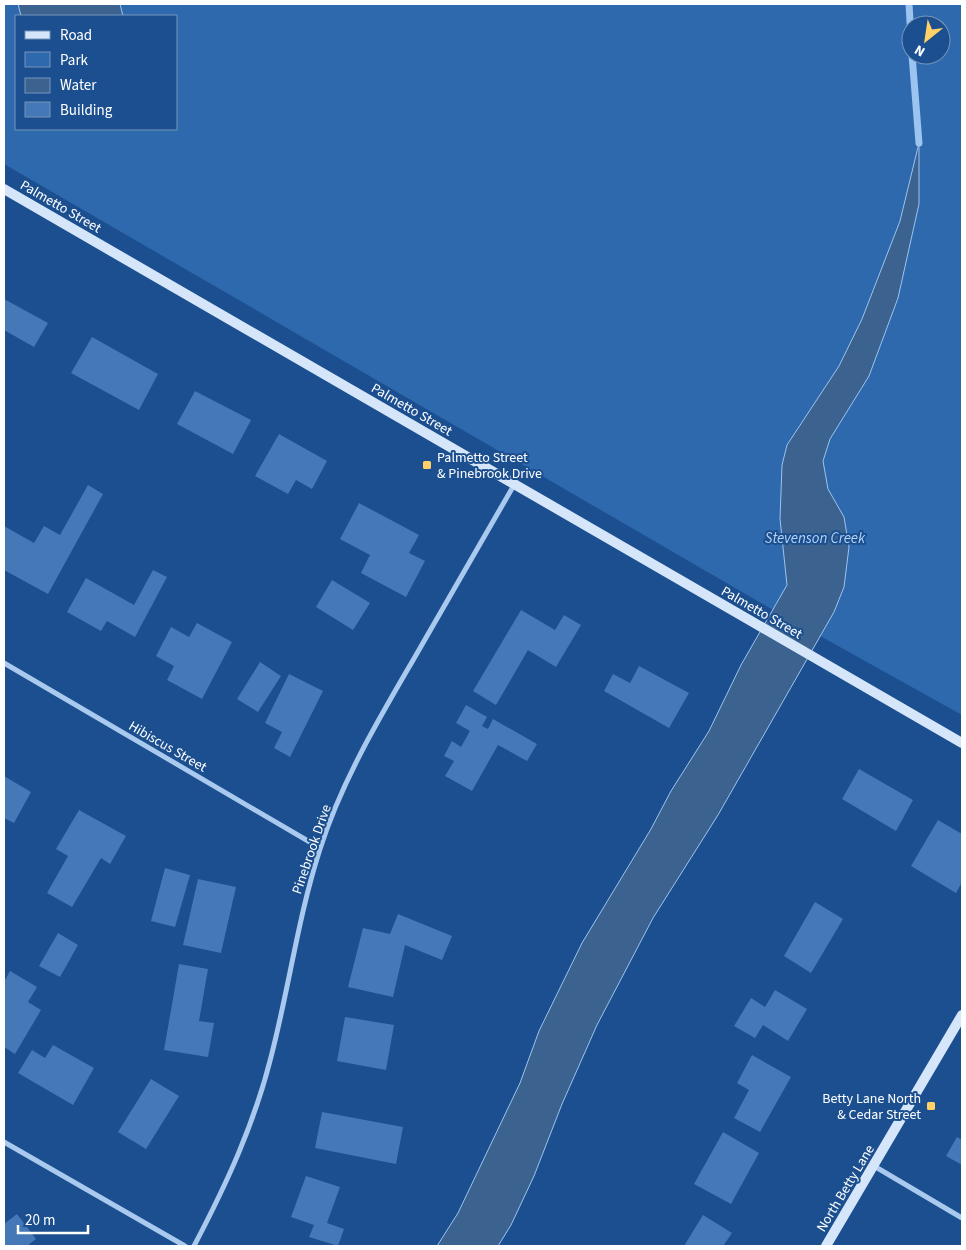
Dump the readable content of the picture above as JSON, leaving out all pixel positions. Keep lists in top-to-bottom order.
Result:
{
  "streets": {
    "street": [
      "Palmetto Street",
      "Hibiscus Street",
      "Pinebrook Drive",
      "North Betty Lane"
    ]
  },
  "crossings": [
    ["Palmetto Street", "Pinebrook Drive"],
    ["Hibiscus Street", "Pinebrook Drive"]
  ],
  "water": ["Stevenson Creek"],
  "places": {
    "transit": ["Palmetto Street & Pinebrook Drive", "Betty Lane North & Cedar Street"]
  },
  "legend": [
    "Road",
    "Park",
    "Water",
    "Building"
  ],
  "scale_bar": "20 m",
  "north": "bottom left"
}
